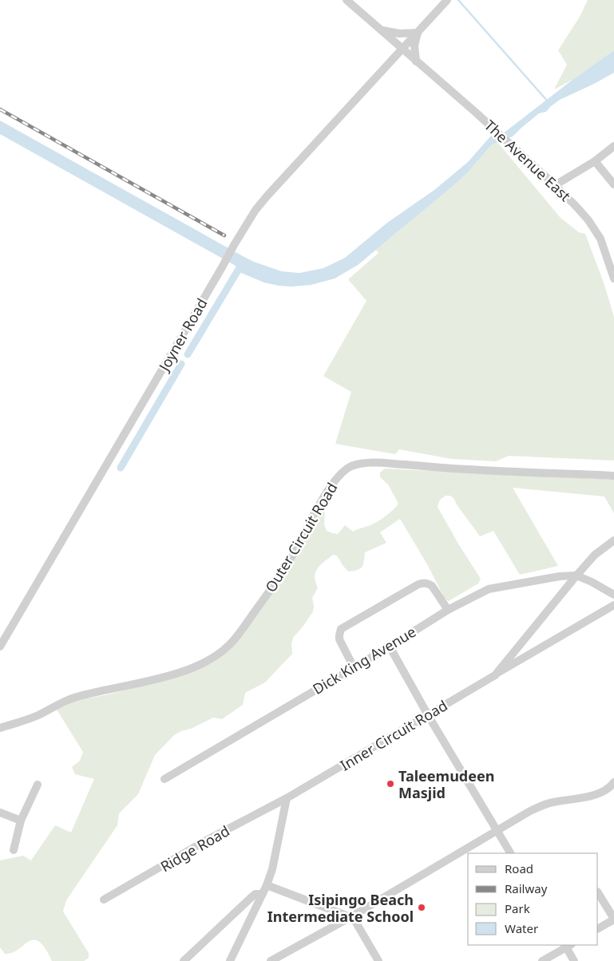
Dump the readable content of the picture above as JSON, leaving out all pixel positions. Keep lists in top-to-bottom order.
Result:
{
  "streets": {
    "street": [
      "The Avenue East",
      "Joyner Road",
      "Outer Circuit Road",
      "Dick King Avenue",
      "Inner Circuit Road",
      "Ridge Road"
    ]
  },
  "crossings": [
    ["The Avenue East", "Joyner Road"],
    ["Dick King Avenue", "Inner Circuit Road"],
    ["Inner Circuit Road", "Ridge Road"]
  ],
  "places": ["Taleemudeen Masjid", "Isipingo Beach Intermediate School"],
  "legend": [
    "Road",
    "Railway",
    "Park",
    "Water"
  ]
}
